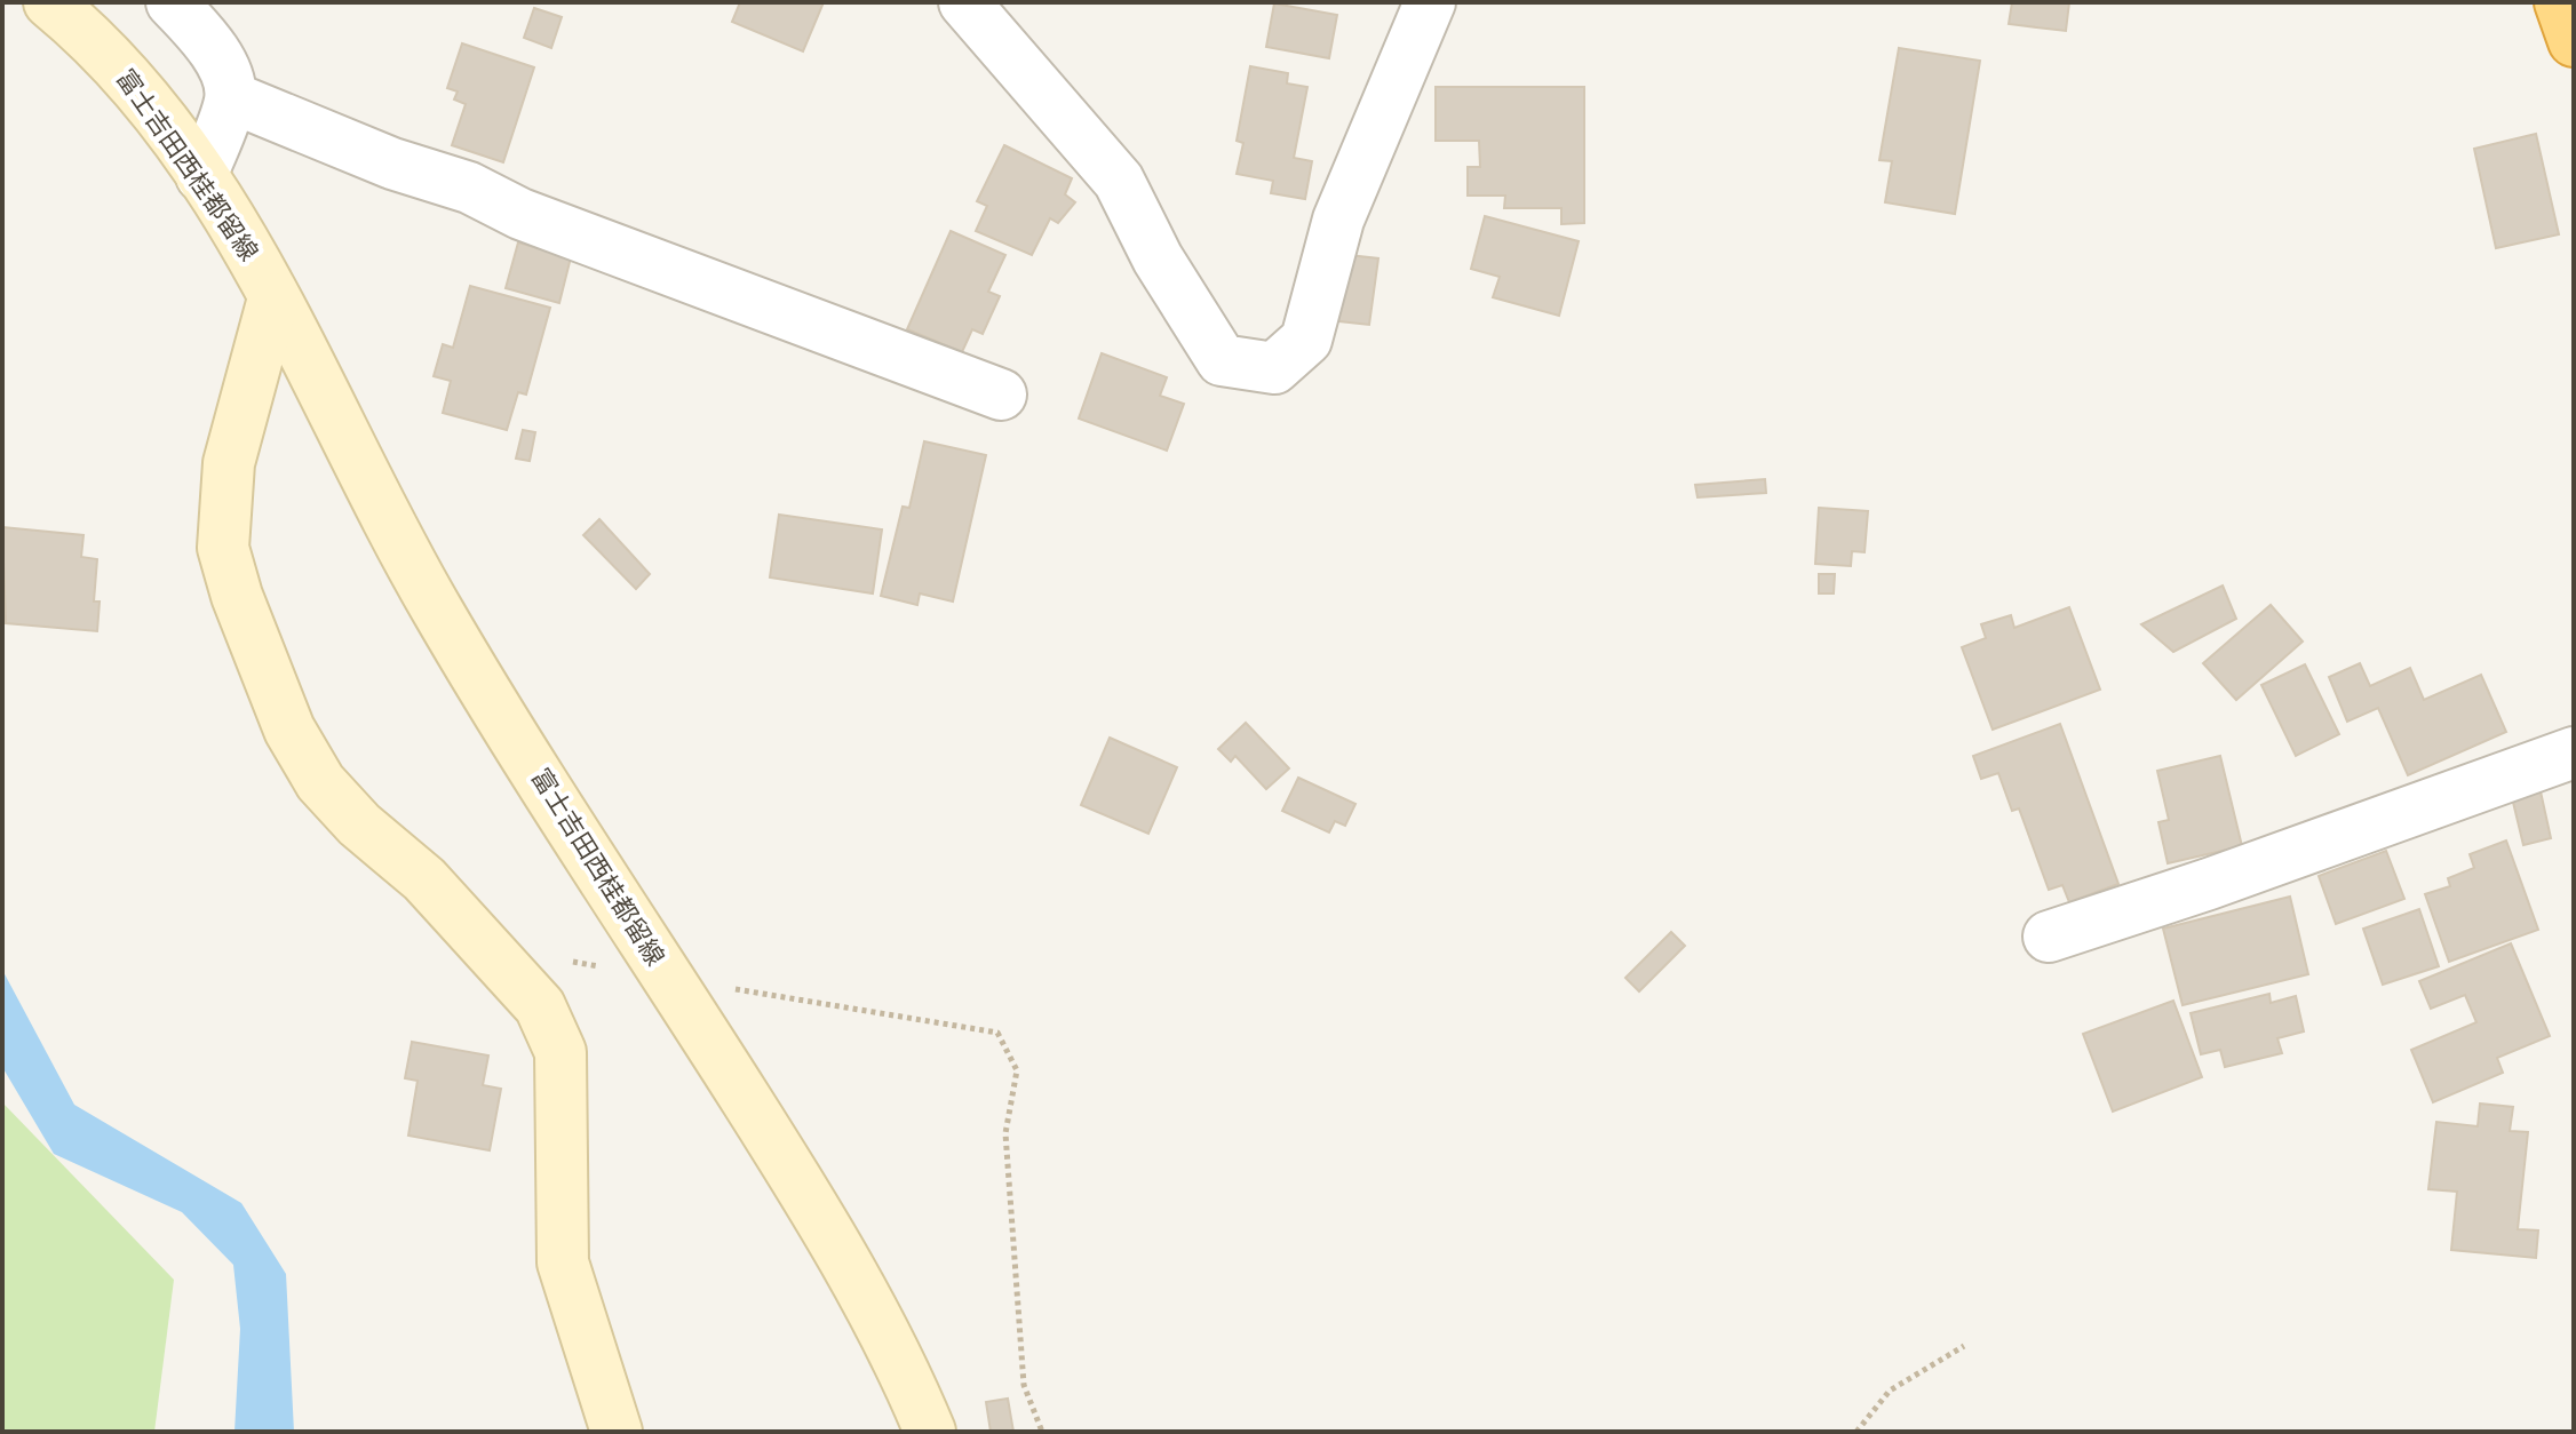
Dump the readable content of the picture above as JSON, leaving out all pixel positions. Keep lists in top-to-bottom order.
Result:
{
  "streets": {
    "main road": ["富士吉田西桂都留線"]
  }
}
